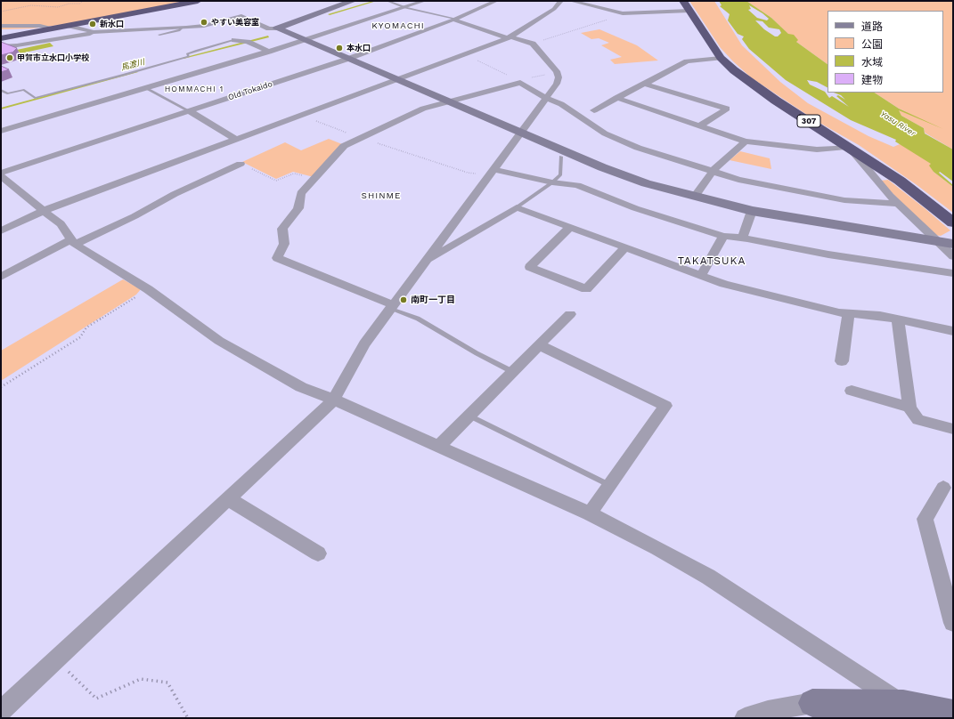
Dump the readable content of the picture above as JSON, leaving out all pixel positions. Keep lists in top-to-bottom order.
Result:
{
  "streets": {
    "highway": ["307"],
    "street": ["Old Tokaido"]
  },
  "districts": [
    "KYOMACHI",
    "HOMMACHI 1",
    "SHINME",
    "TAKATSUKA"
  ],
  "water": ["馬渡川", "Yasu River"],
  "places": [
    "やすい美容室",
    "新水口",
    "本水口",
    "甲賀市立水口小学校",
    "南町一丁目"
  ],
  "legend": [
    "道路",
    "公園",
    "水域",
    "建物"
  ]
}
